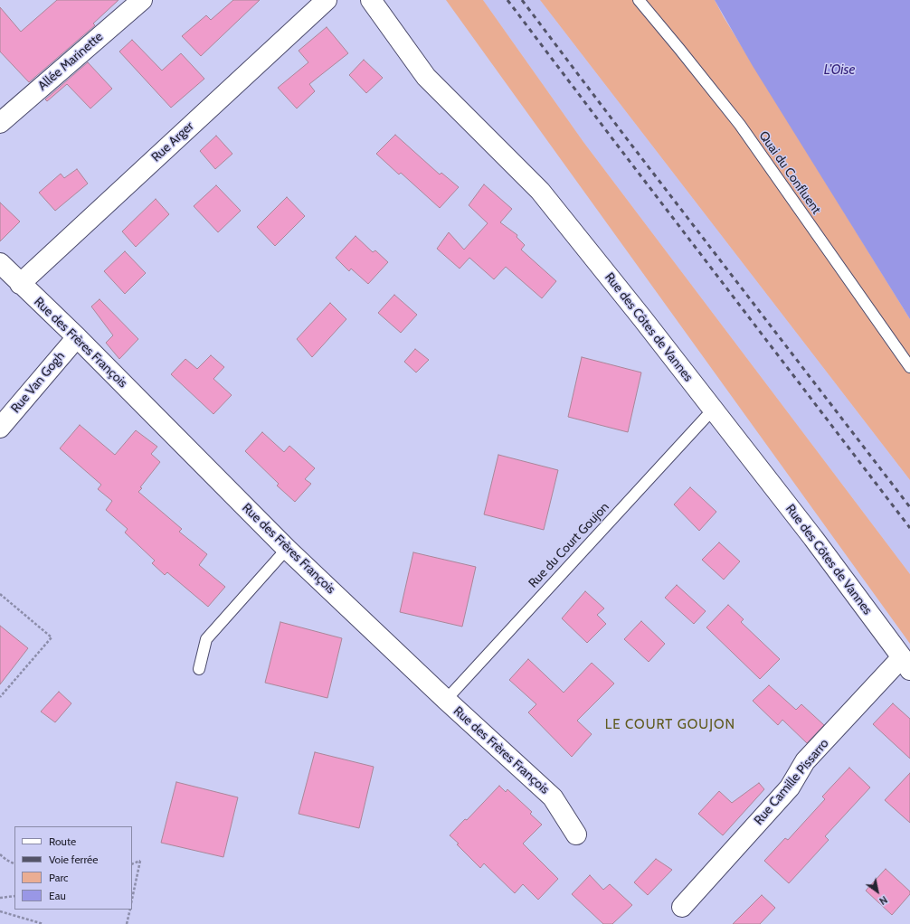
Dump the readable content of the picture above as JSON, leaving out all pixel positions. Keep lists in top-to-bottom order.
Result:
{
  "streets": {
    "street": [
      "Allée Marinette",
      "Rue Arger",
      "Rue des Côtes de Vannes",
      "Rue des Frères François",
      "Rue Van Gogh",
      "Rue Camille Pissarro"
    ],
    "lane": ["Quai du Confluent", "Rue du Court Goujon"]
  },
  "crossings": [
    ["Rue Arger", "Rue des Frères François"],
    ["Rue des Côtes de Vannes", "Rue du Court Goujon"],
    ["Rue des Côtes de Vannes", "Rue Camille Pissarro"],
    ["Rue des Frères François", "Rue Van Gogh"],
    ["Rue des Frères François", "Rue du Court Goujon"]
  ],
  "districts": ["LE COURT GOUJON"],
  "water": ["L’Oise"],
  "legend": [
    "Route",
    "Voie ferrée",
    "Parc",
    "Eau"
  ],
  "north": "bottom right"
}
